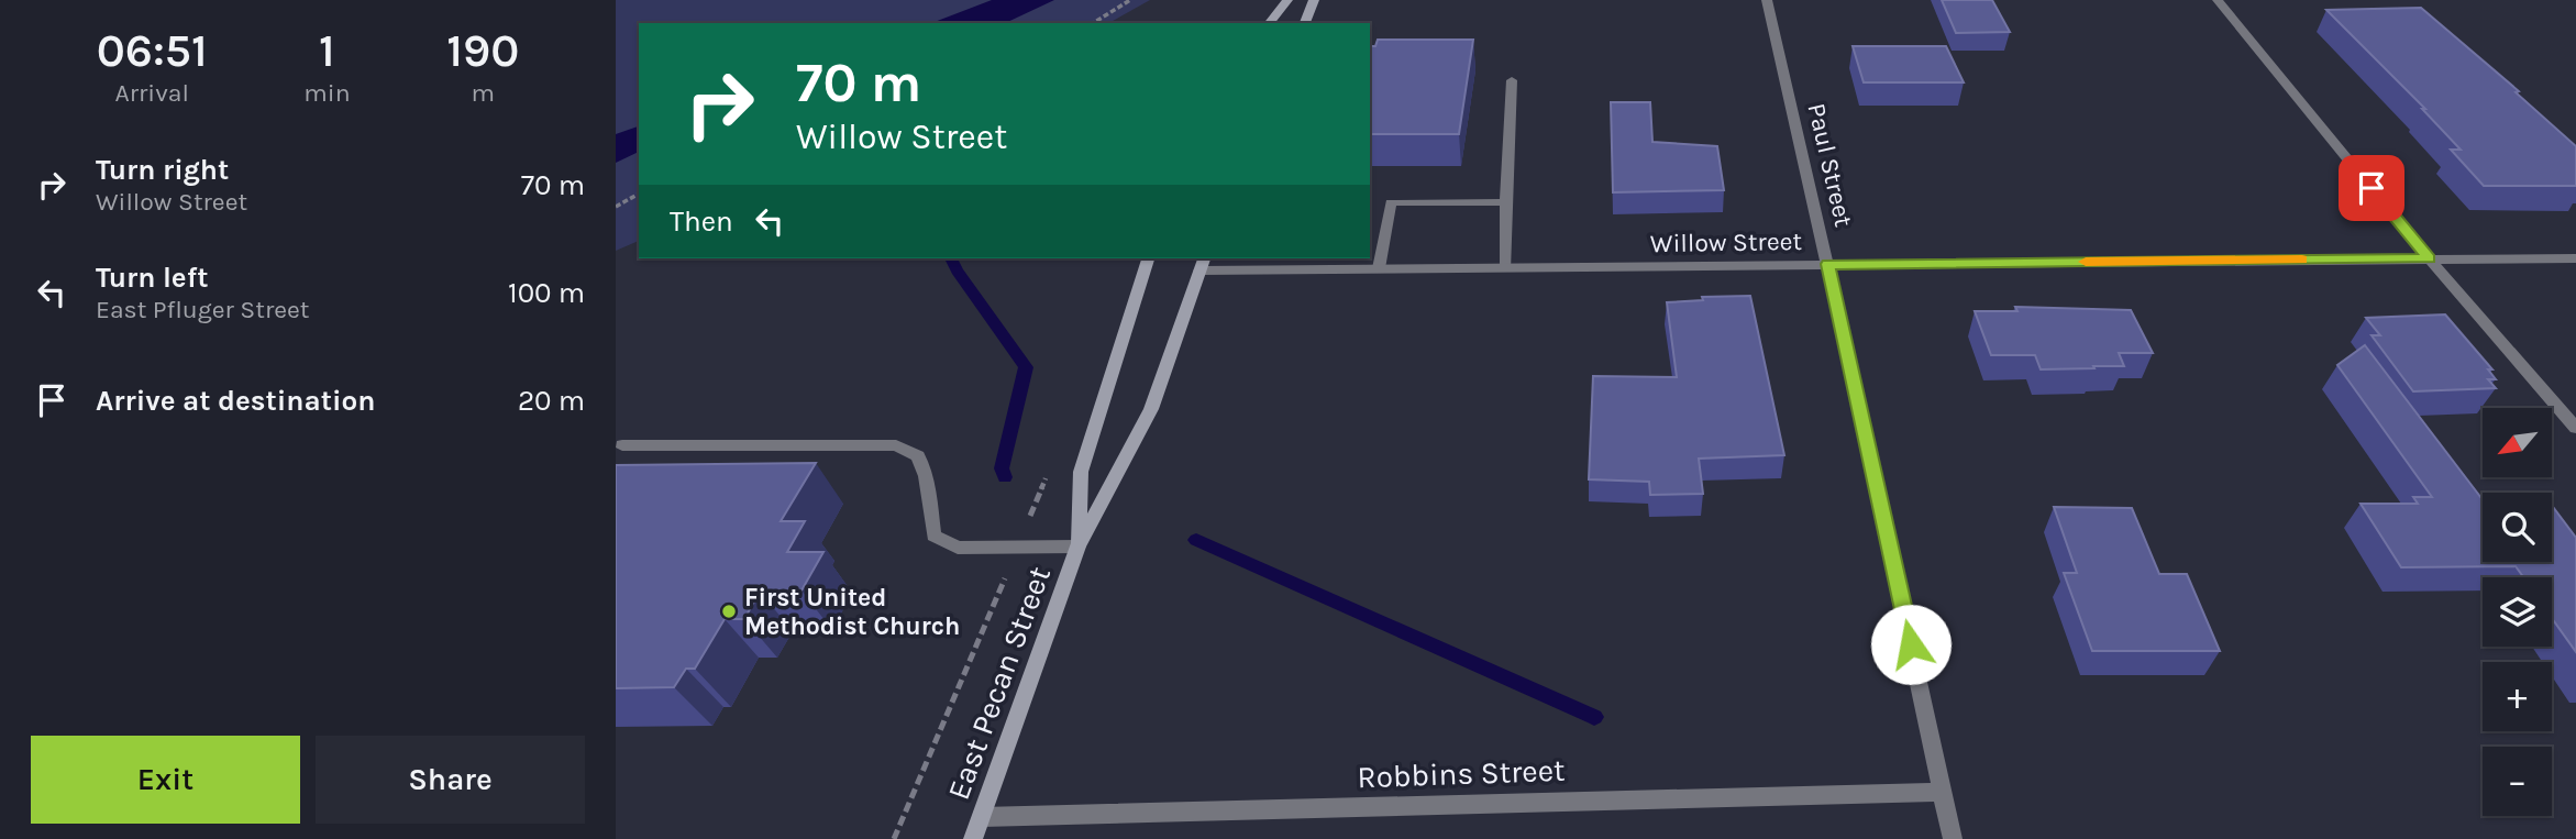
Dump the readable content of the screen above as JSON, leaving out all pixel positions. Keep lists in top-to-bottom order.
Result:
{
  "streets": {
    "main road": ["East Pecan Street"],
    "street": ["Paul Street", "Willow Street", "Robbins Street"]
  },
  "crossings": [
    ["Paul Street", "Willow Street"],
    ["Paul Street", "Robbins Street"],
    ["Willow Street", "East Pecan Street"],
    ["East Pecan Street", "Robbins Street"]
  ],
  "places": ["First United Methodist Church"],
  "north": "bottom left",
  "page": {
    "eta": [
      "06:51",
      "Arrival",
      "1",
      "min",
      "190",
      "m"
    ],
    "turn": ["70 m", "Willow Street"],
    "list": [
      {
        "name": "Turn right",
        "note": "Willow Street",
        "value": "70 m"
      },
      {
        "name": "Turn left",
        "note": "East Pfluger Street",
        "value": "100 m"
      },
      {
        "name": "Arrive at destination",
        "value": "20 m"
      }
    ],
    "then": "Then",
    "map_buttons": ["+", "−"],
    "buttons": ["Exit", "Share"]
  }
}
